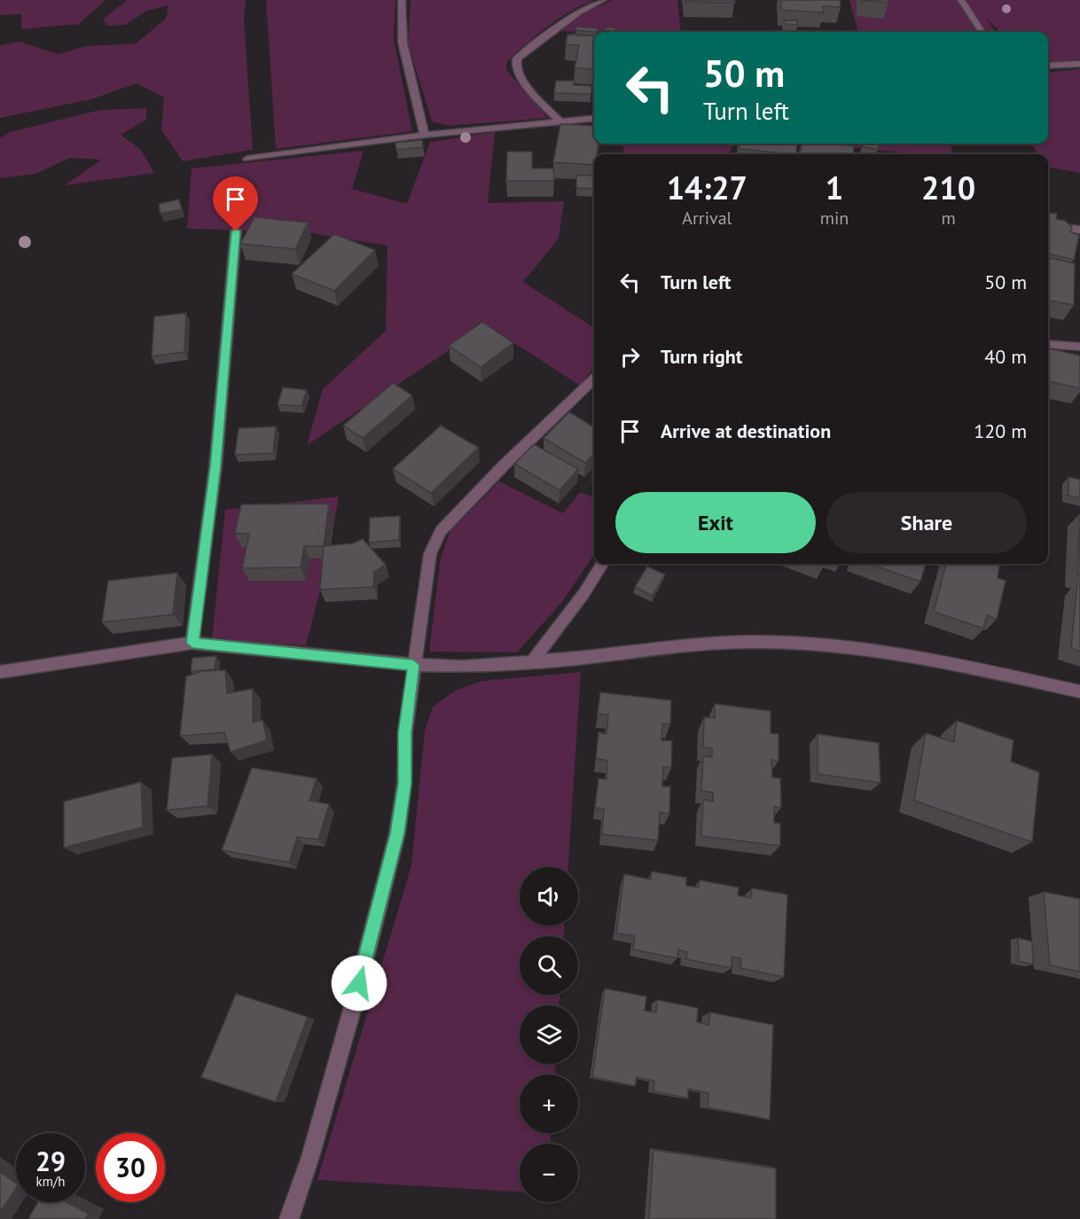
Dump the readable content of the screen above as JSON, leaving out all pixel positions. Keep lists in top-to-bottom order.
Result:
{
  "page": {
    "turn": ["50 m", "Turn left"],
    "eta": [
      "14:27",
      "Arrival",
      "1",
      "min",
      "210",
      "m"
    ],
    "list": [
      {
        "name": "Turn left",
        "value": "50 m"
      },
      {
        "name": "Turn right",
        "value": "40 m"
      },
      {
        "name": "Arrive at destination",
        "value": "120 m"
      }
    ],
    "buttons": ["Exit", "Share"],
    "map_buttons": ["+", "−"],
    "speed": "29 km/h",
    "limit": "30"
  }
}
